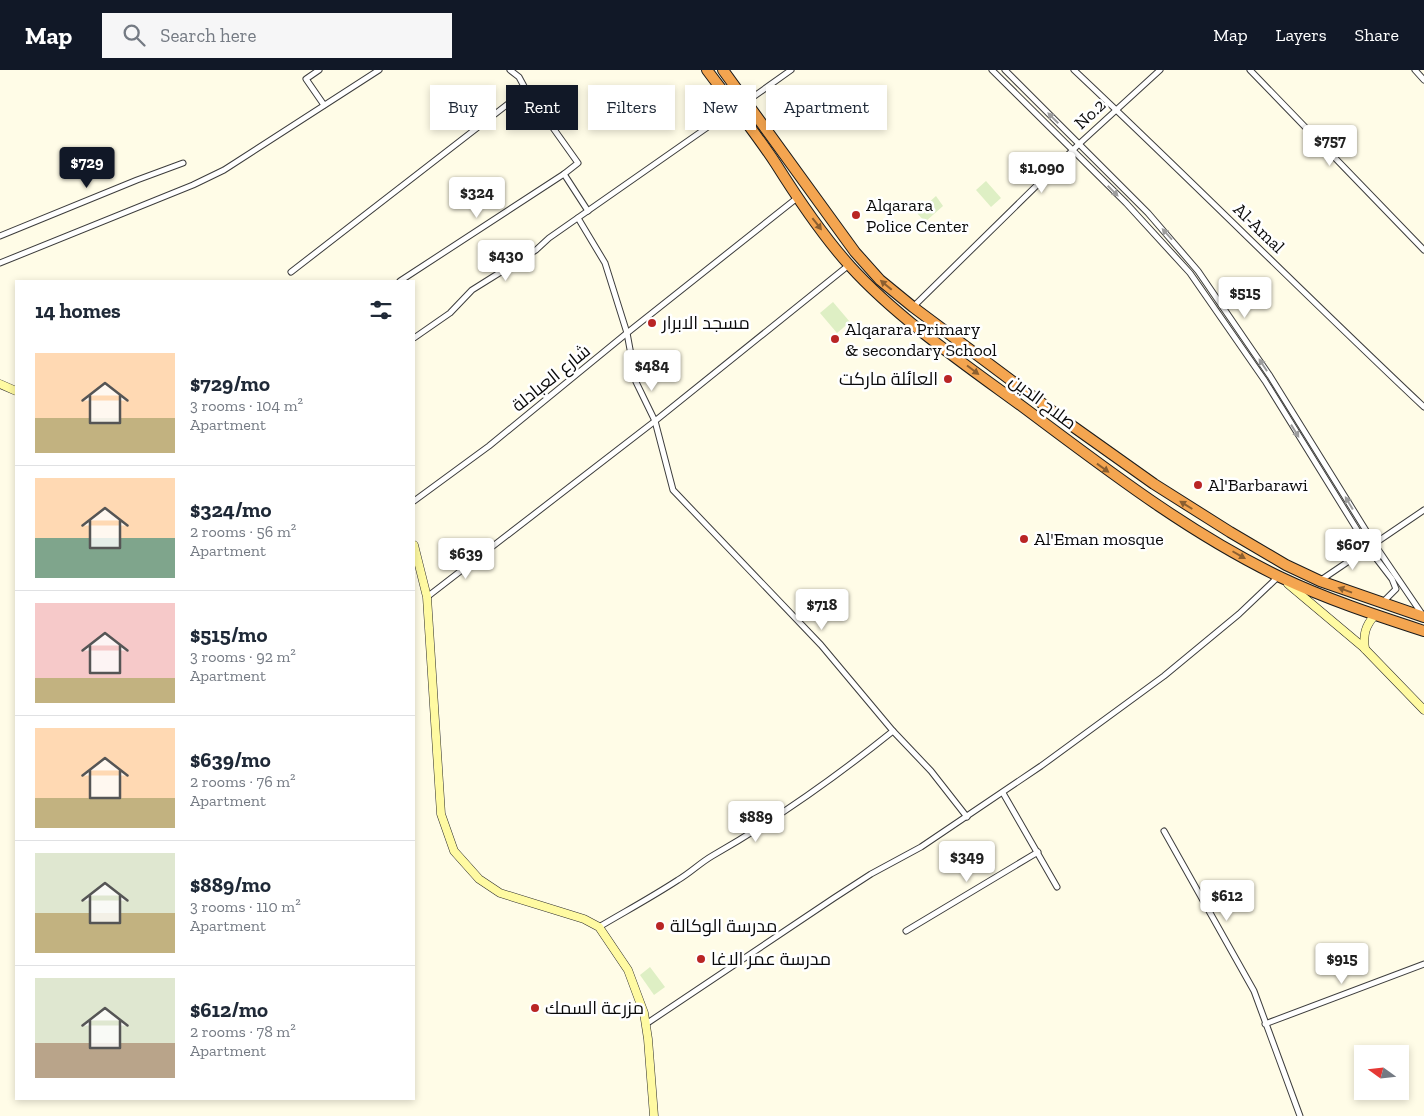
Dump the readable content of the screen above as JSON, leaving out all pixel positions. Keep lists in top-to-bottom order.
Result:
{
  "streets": {
    "highway": ["صلاح الدين"],
    "street": ["No.2", "Al-Amal", "شارع العبادلة"]
  },
  "crossings": [
    ["No.2", "Al-Amal"],
    ["No.2", "صلاح الدين"],
    ["شارع العبادلة", "صلاح الدين"]
  ],
  "places": [
    "Alqarara Police Center",
    "مسجد الابرار",
    "Alqarara Primary & secondary School",
    "العائلة ماركت",
    "Al'Barbarawi",
    "Al'Eman mosque",
    "مدرسة الوكالة",
    "مدرسة عمر الاغا",
    "مزرعة السمك"
  ],
  "north": "left",
  "page": {
    "header": "Map",
    "search": "Search here",
    "nav": ["Map", "Layers", "Share"],
    "chip": [
      "Buy",
      "Rent",
      "Filters",
      "New",
      "Apartment"
    ],
    "price": [
      "$757",
      "$729",
      "$1,090",
      "$324",
      "$430",
      "$515",
      "$484",
      "$607",
      "$639",
      "$718",
      "$889",
      "$349",
      "$612",
      "$915"
    ],
    "heading": "14 homes",
    "list": [
      {
        "name": "$729/mo",
        "note": "3 rooms · 104 m² · Apartment"
      },
      {
        "name": "$324/mo",
        "note": "2 rooms · 56 m² · Apartment"
      },
      {
        "name": "$515/mo",
        "note": "3 rooms · 92 m² · Apartment"
      },
      {
        "name": "$639/mo",
        "note": "2 rooms · 76 m² · Apartment"
      },
      {
        "name": "$889/mo",
        "note": "3 rooms · 110 m² · Apartment"
      },
      {
        "name": "$612/mo",
        "note": "2 rooms · 78 m² · Apartment"
      }
    ]
  }
}
